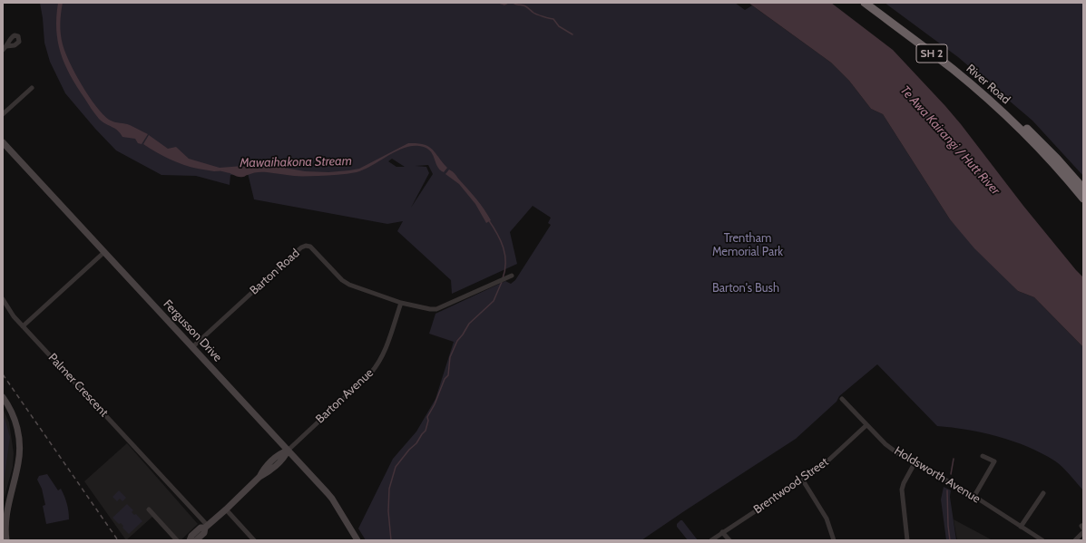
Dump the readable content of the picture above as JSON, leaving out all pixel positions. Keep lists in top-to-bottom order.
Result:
{
  "streets": {
    "highway": ["SH 2", "River Road"],
    "main road": ["Fergusson Drive"],
    "street": [
      "Barton Road",
      "Palmer Crescent",
      "Barton Avenue",
      "Holdsworth Avenue",
      "Brentwood Street"
    ]
  },
  "crossings": [
    ["Barton Road", "Fergusson Drive"],
    ["Barton Road", "Barton Avenue"],
    ["Fergusson Drive", "Barton Avenue"],
    ["Holdsworth Avenue", "Brentwood Street"]
  ],
  "water": ["Te Awa Kairangi / Hutt River", "Mawaihakona Stream"],
  "parks": ["Trentham Memorial Park", "Barton's Bush"]
}
